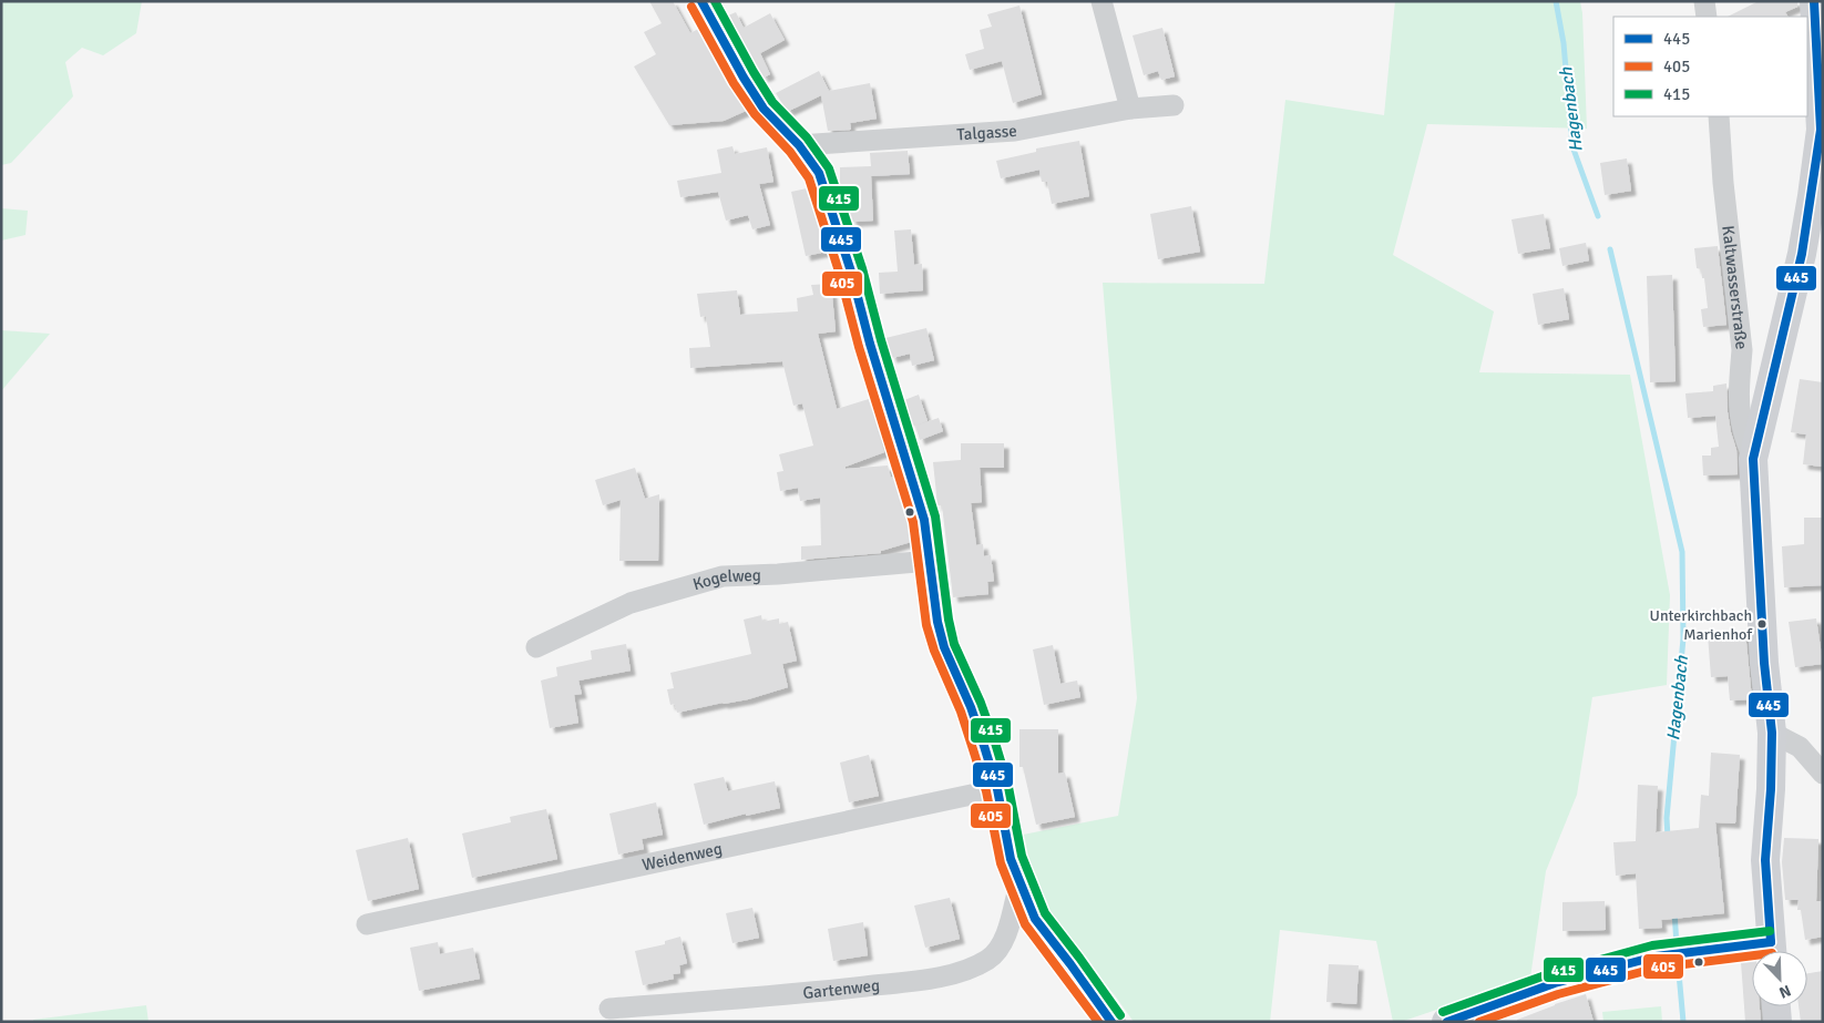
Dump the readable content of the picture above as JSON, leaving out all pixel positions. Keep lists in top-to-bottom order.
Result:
{
  "streets": {
    "street": [
      "Talgasse",
      "Kaltwasserstraße",
      "Kogelweg",
      "Weidenweg",
      "Gartenweg"
    ]
  },
  "water": ["Hagenbach"],
  "places": ["Unterkirchbach Marienhof"],
  "lines": ["transit line 445", "transit line 415", "transit line 405"],
  "legend": ["445", "405", "415"],
  "north": "bottom right"
}
